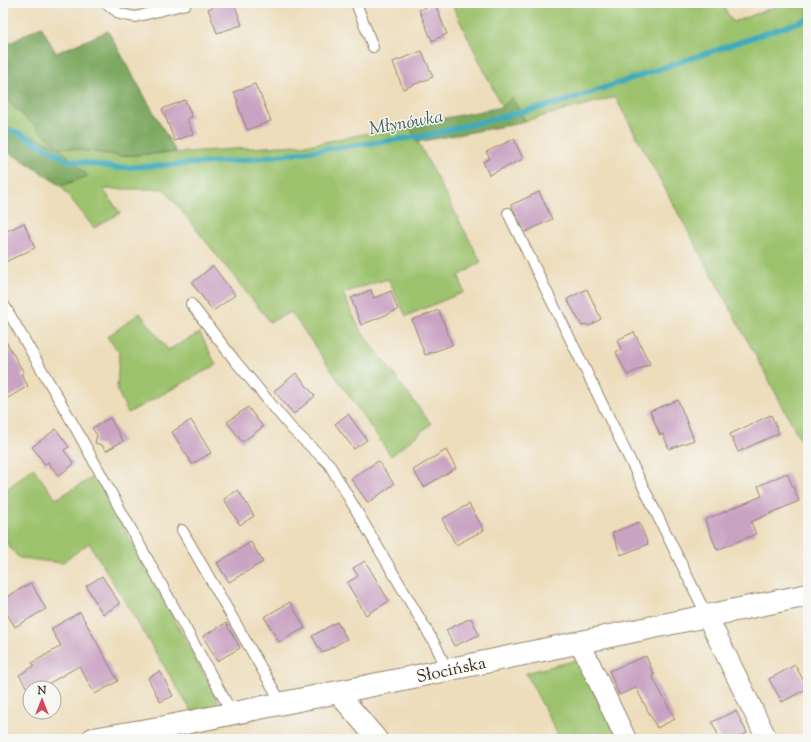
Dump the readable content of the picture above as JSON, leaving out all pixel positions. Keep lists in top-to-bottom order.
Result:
{
  "streets": {
    "street": ["Słocińska"]
  },
  "water": ["Młynówka"],
  "north": "top"
}
